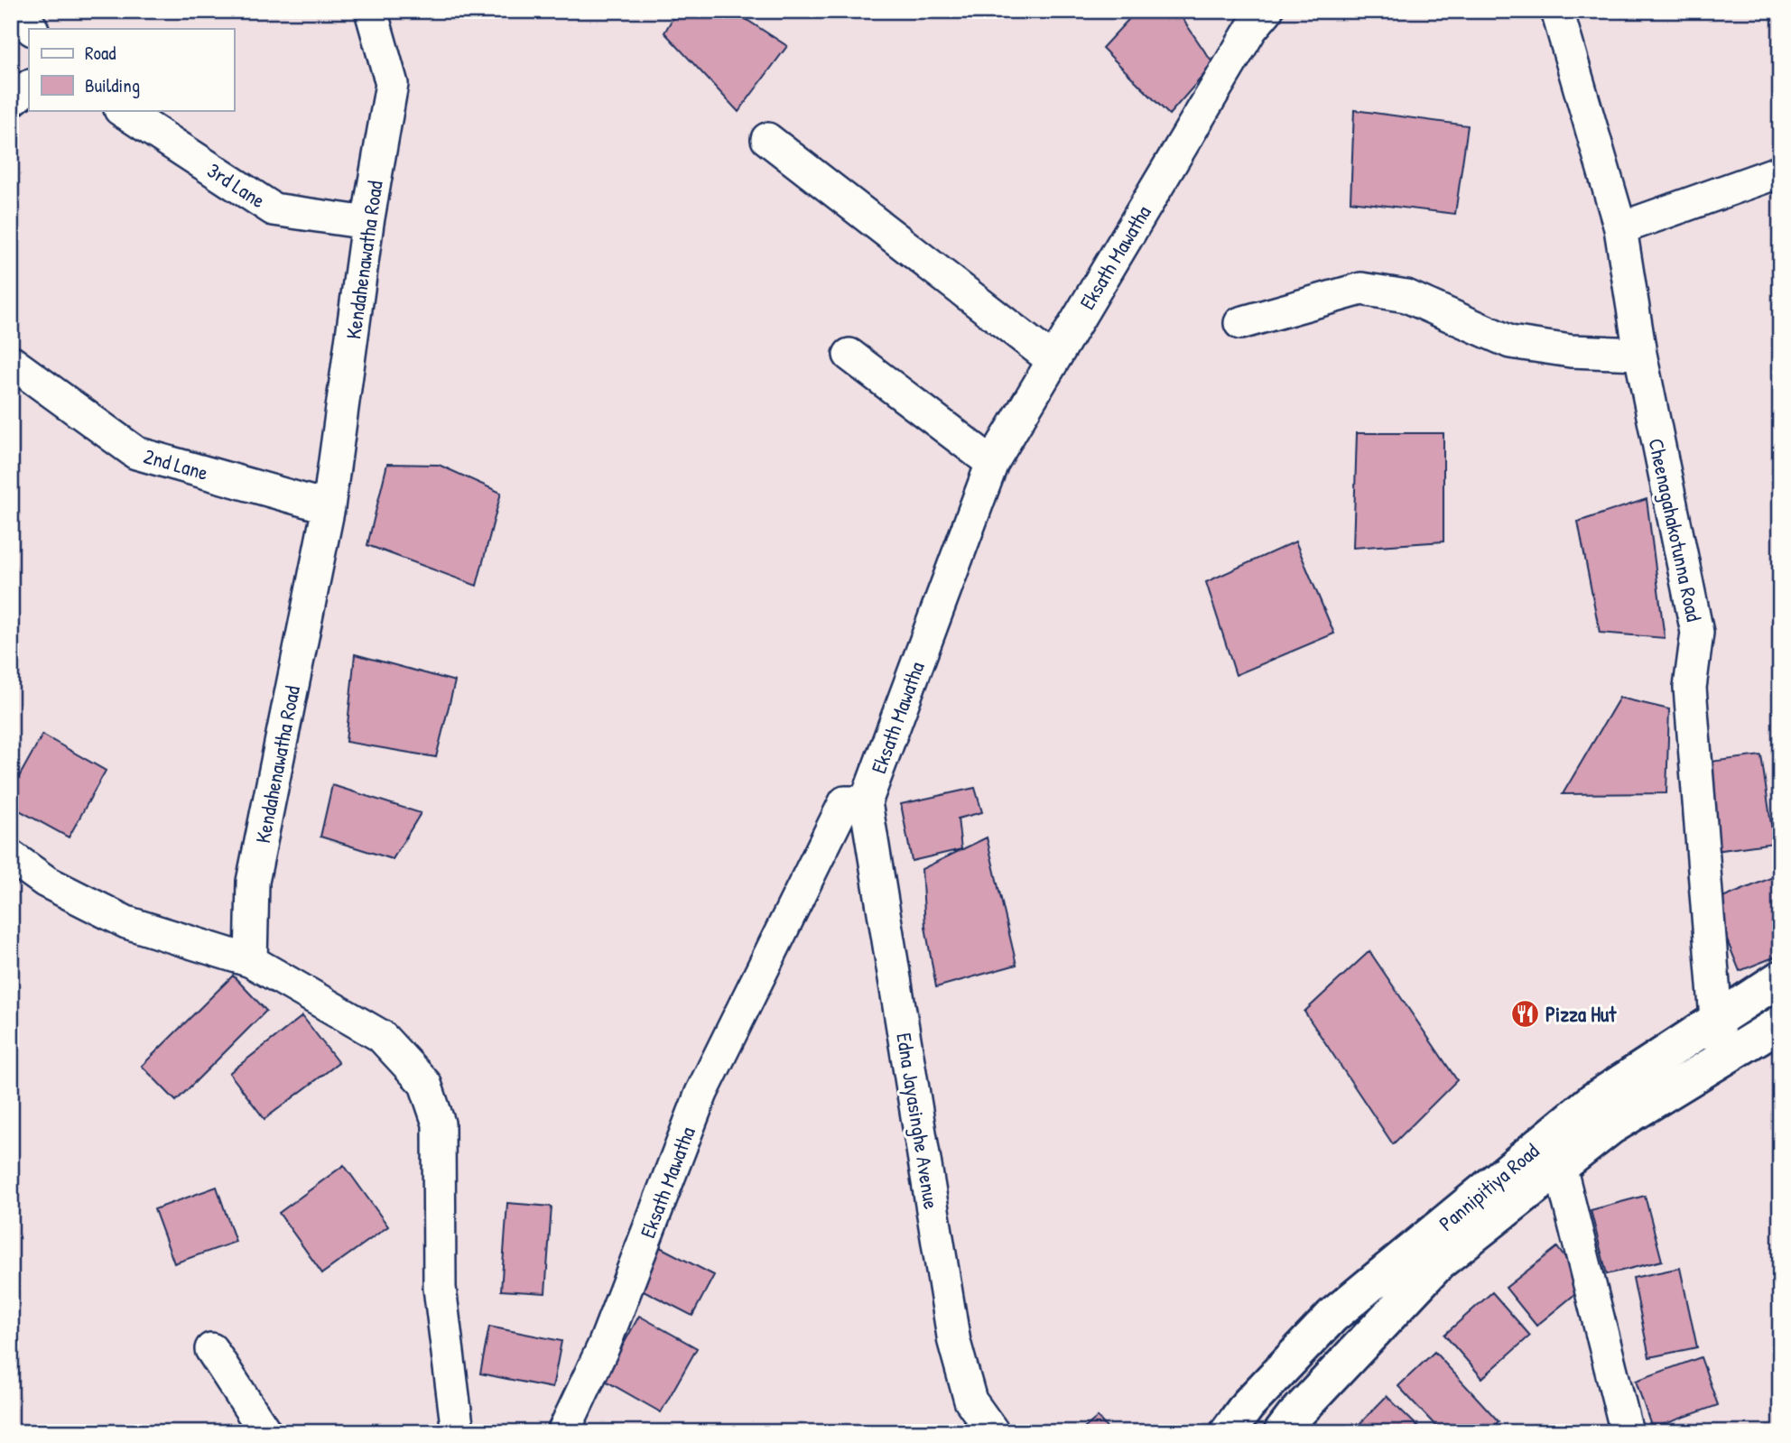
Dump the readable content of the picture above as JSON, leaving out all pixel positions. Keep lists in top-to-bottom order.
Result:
{
  "streets": {
    "main road": ["Pannipitiya Road"],
    "street": [
      "3rd Lane",
      "Eksath Mawatha",
      "Kendahenawatha Road",
      "2nd Lane",
      "Cheenagahakotunna Road",
      "Edna Jayasinghe Avenue"
    ]
  },
  "crossings": [
    ["3rd Lane", "Kendahenawatha Road"],
    ["Eksath Mawatha", "Edna Jayasinghe Avenue"],
    ["Kendahenawatha Road", "2nd Lane"],
    ["Cheenagahakotunna Road", "Pannipitiya Road"]
  ],
  "places": {
    "restaurant": ["Pizza Hut"]
  },
  "legend": ["Road", "Building"]
}
